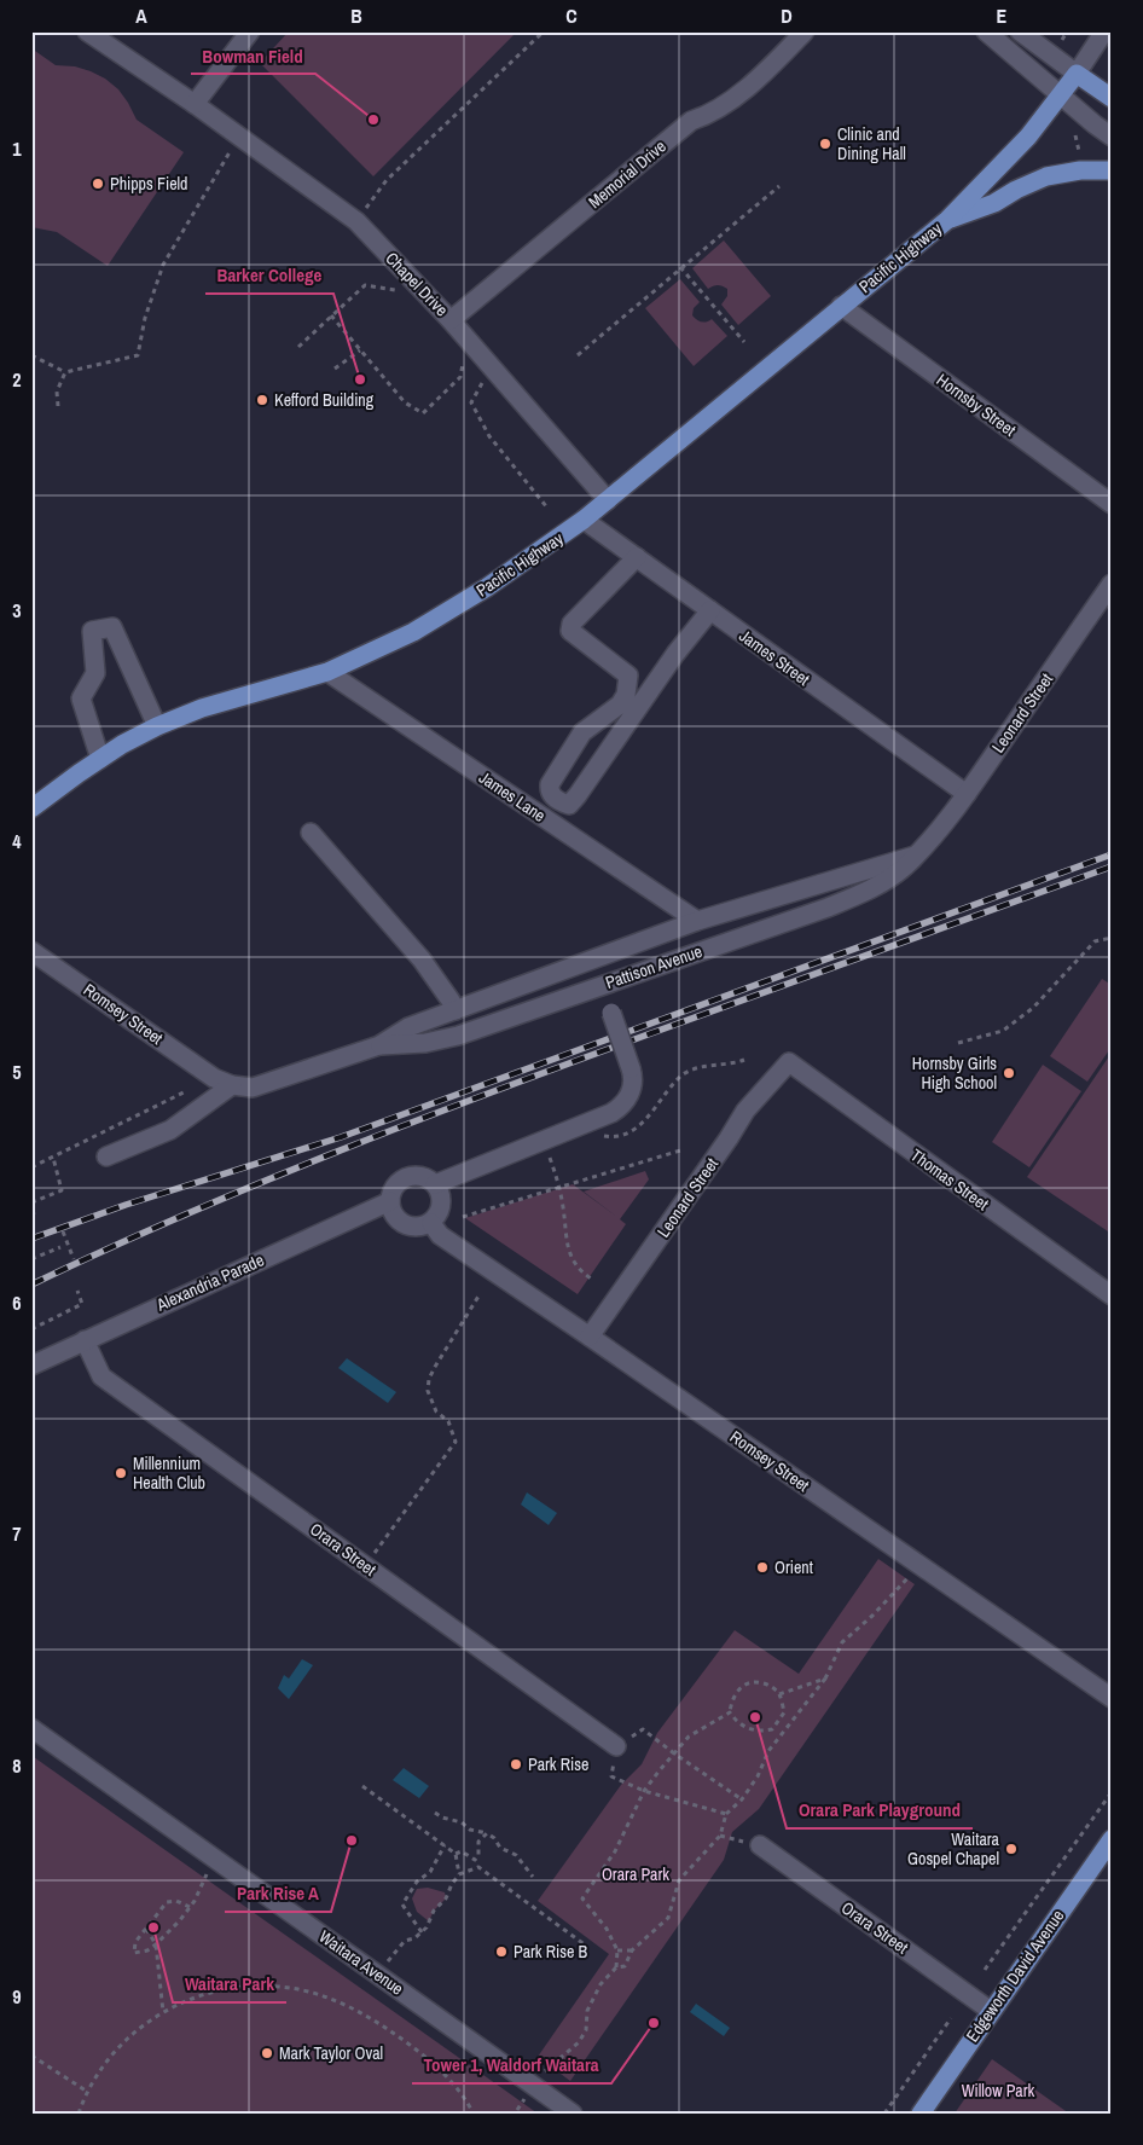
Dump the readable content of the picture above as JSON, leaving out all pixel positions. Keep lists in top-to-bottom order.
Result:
{
  "streets": {
    "main road": ["Pacific Highway", "Edgeworth David Avenue"],
    "street": [
      "Memorial Drive",
      "Chapel Drive",
      "Hornsby Street",
      "James Street",
      "Leonard Street",
      "James Lane",
      "Pattison Avenue",
      "Romsey Street",
      "Thomas Street",
      "Alexandria Parade",
      "Orara Street",
      "Waitara Avenue"
    ]
  },
  "crossings": [
    ["Memorial Drive", "Chapel Drive"],
    ["Pacific Highway", "Chapel Drive"],
    ["Pacific Highway", "Hornsby Street"],
    ["Pacific Highway", "James Street"],
    ["Pacific Highway", "James Lane"],
    ["James Street", "Leonard Street"],
    ["Leonard Street", "Pattison Avenue"],
    ["Leonard Street", "Romsey Street"],
    ["Leonard Street", "Thomas Street"],
    ["James Lane", "Pattison Avenue"],
    ["Pattison Avenue", "Romsey Street"],
    ["Romsey Street", "Alexandria Parade"],
    ["Alexandria Parade", "Orara Street"],
    ["Orara Street", "Edgeworth David Avenue"]
  ],
  "parks": ["Orara Park", "Willow Park"],
  "places": [
    "Bowman Field",
    "Clinic and Dining Hall",
    "Phipps Field",
    "Barker College",
    "Kefford Building",
    "Hornsby Girls High School",
    "Millennium Health Club",
    "Orient",
    "Orara Park Playground",
    "Park Rise",
    "Park Rise A",
    "Waitara Gospel Chapel",
    "Waitara Park",
    "Park Rise B",
    "Tower 1, Waldorf Waitara",
    "Mark Taylor Oval"
  ],
  "grid": {
    "columns": [
      "A",
      "B",
      "C",
      "D",
      "E"
    ],
    "rows": [
      "1",
      "2",
      "3",
      "4",
      "5",
      "6",
      "7",
      "8",
      "9"
    ]
  }
}
